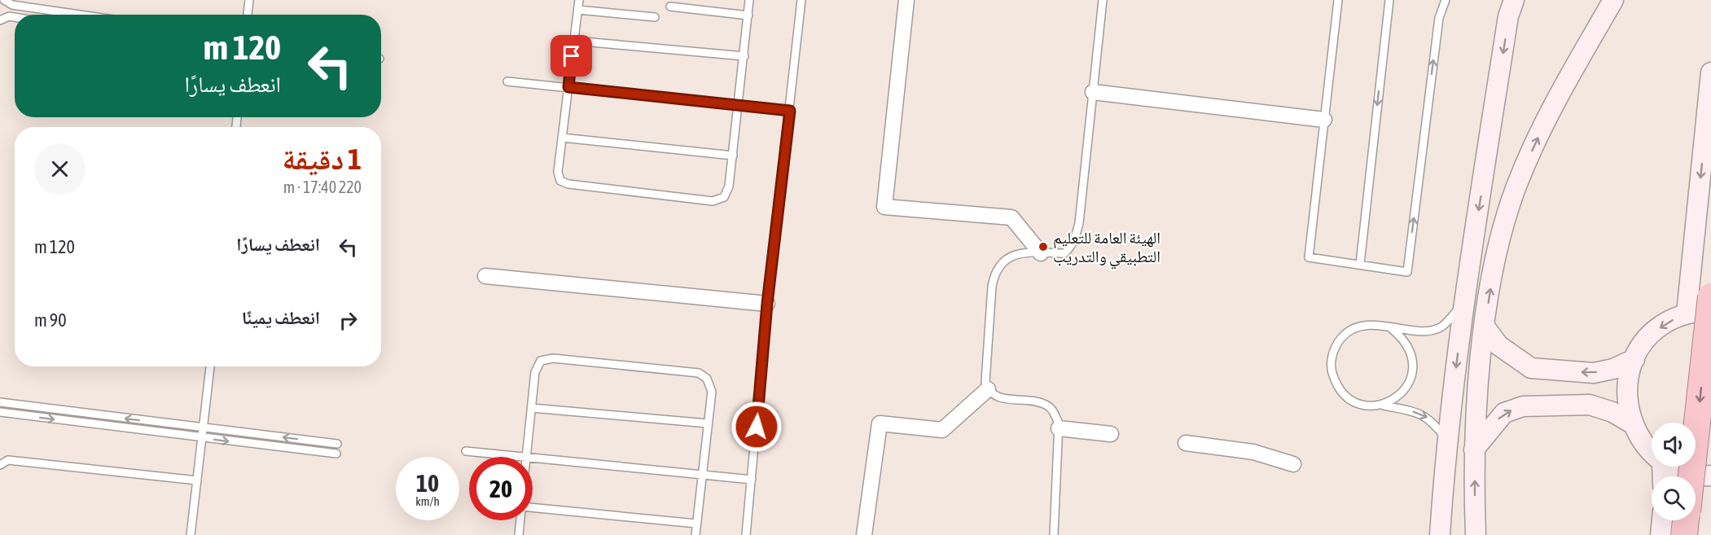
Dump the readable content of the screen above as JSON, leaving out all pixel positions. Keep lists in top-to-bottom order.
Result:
{
  "places": ["الهيئة العامة للتعليم التطبيقي والتدريب"],
  "page": {
    "turn": ["120 m", "انعطف يسارًا"],
    "heading": ["1 دقيقة", "220 m · 17:40"],
    "list": [
      {
        "name": "انعطف يسارًا",
        "value": "120 m"
      },
      {
        "name": "انعطف يمينًا",
        "value": "90 m"
      }
    ],
    "speed": "10 km/h",
    "limit": "20"
  }
}
